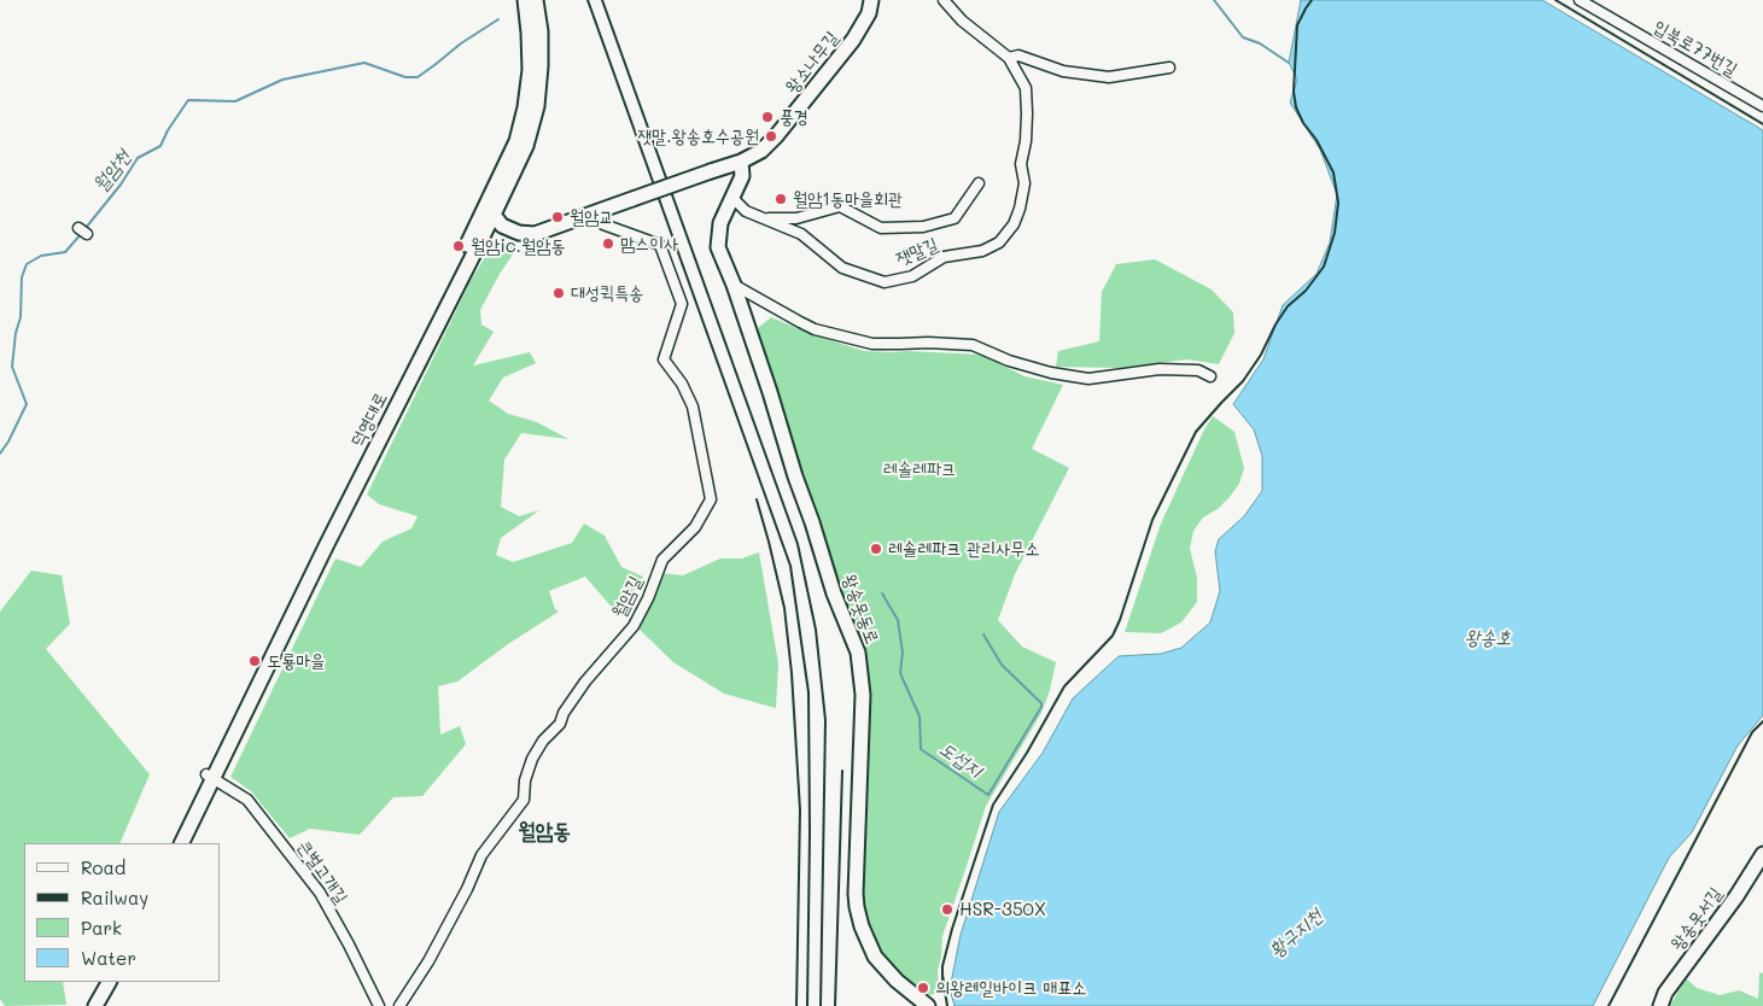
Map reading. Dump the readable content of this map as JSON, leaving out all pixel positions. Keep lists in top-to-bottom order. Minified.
{"streets":{"street":["입북로77번길","왕소나무길","잿말길","덕영대로","월암길","왕송못동로","큰벌고개길","왕송못서길"]},"crossings":[["왕소나무길","왕송못동로"],["잿말길","왕송못동로"],["덕영대로","큰벌고개길"]],"districts":["월암동"],"water":["월암천","왕송호","도섭지","황구지천"],"parks":["레솔레파크"],"places":["풍경","잿말.왕송호수공원","월암1동마을회관","월암교","맘스이사","월암ic.월암동","대성퀵특송","레솔레파크 관리사무소","도룡마을","HSR-350X","의왕레일바이크 매표소"],"legend":["Road","Railway","Park","Water"]}
